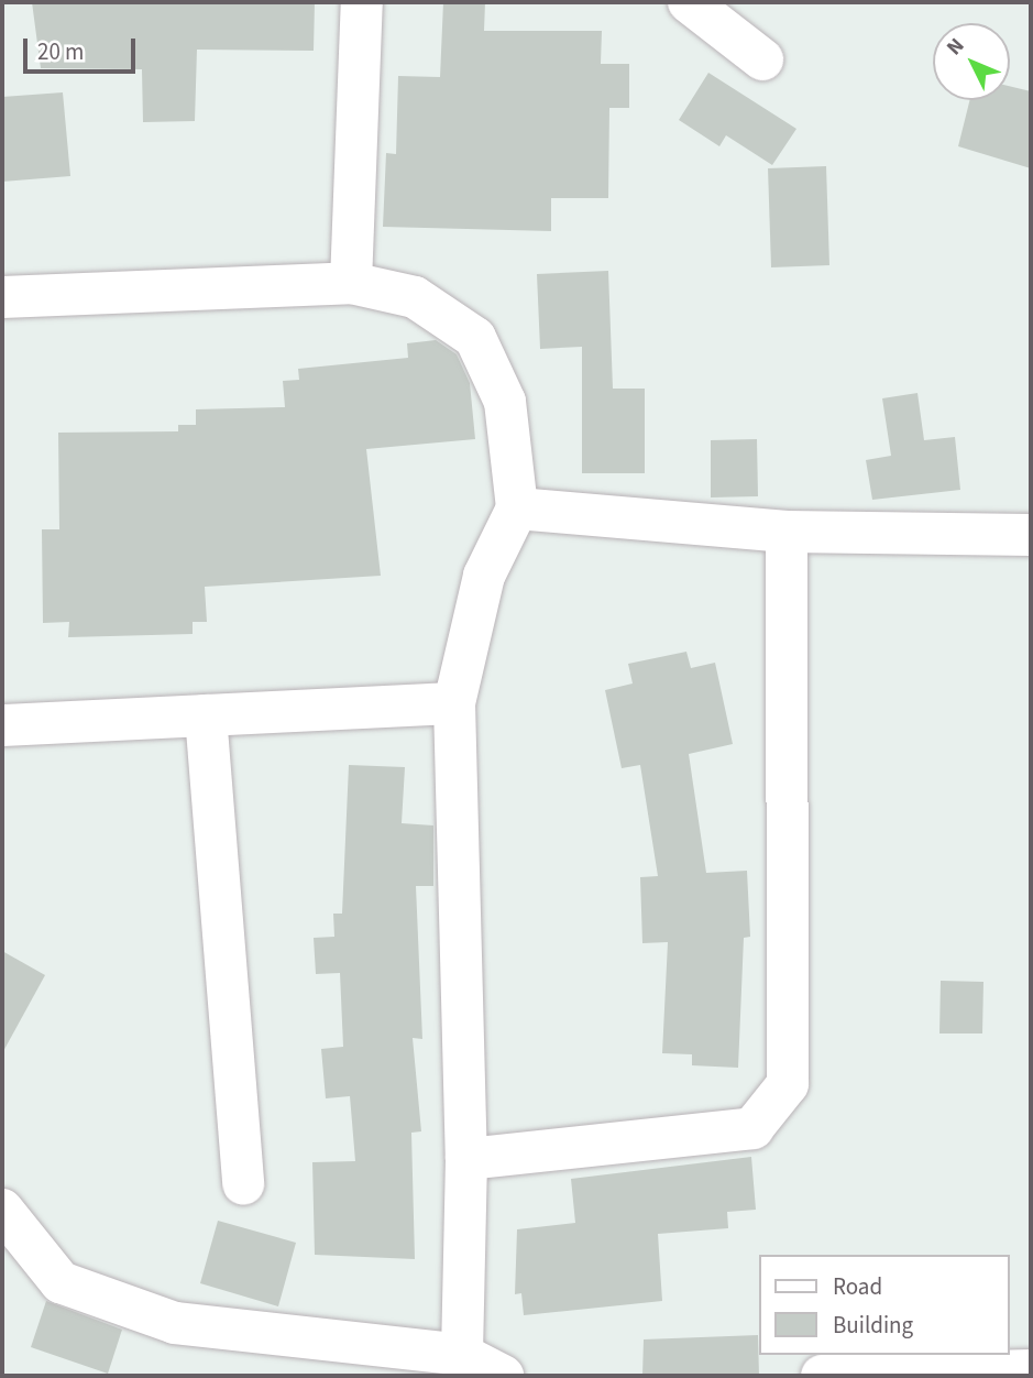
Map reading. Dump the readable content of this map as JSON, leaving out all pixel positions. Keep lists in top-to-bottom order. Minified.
{"legend":["Road","Building"],"scale_bar":"20 m","north":"top left"}
